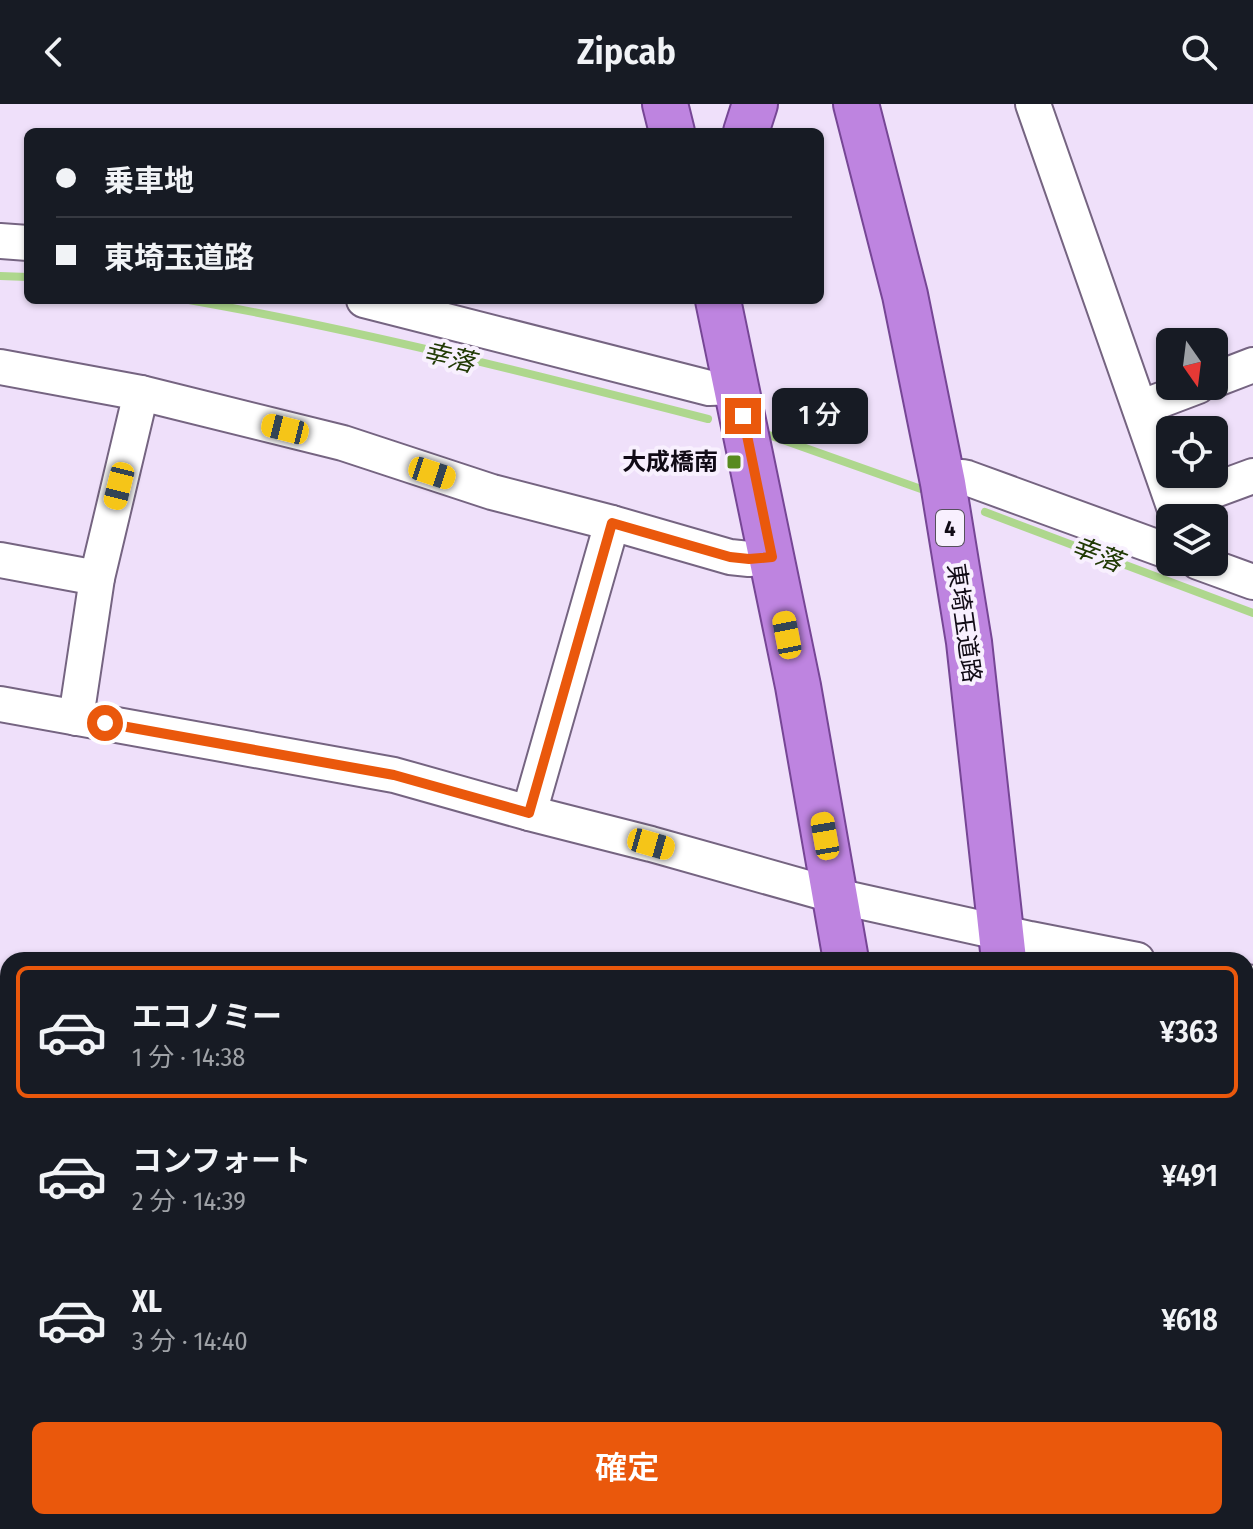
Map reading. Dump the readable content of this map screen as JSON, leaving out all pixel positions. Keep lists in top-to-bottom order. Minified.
{"streets":{"highway":["4","東埼玉道路"]},"water":["幸落"],"places":{"transit":["大成橋南"]},"north":"bottom","page":{"header":"Zipcab","banner":["乗車地","東埼玉道路"],"bubble":"1 分","list":[{"name":"エコノミー","note":"1 分 · 14:38","value":"¥363"},{"name":"コンフォート","note":"2 分 · 14:39","value":"¥491"},{"name":"XL","note":"3 分 · 14:40","value":"¥618"}],"buttons":"確定"}}
